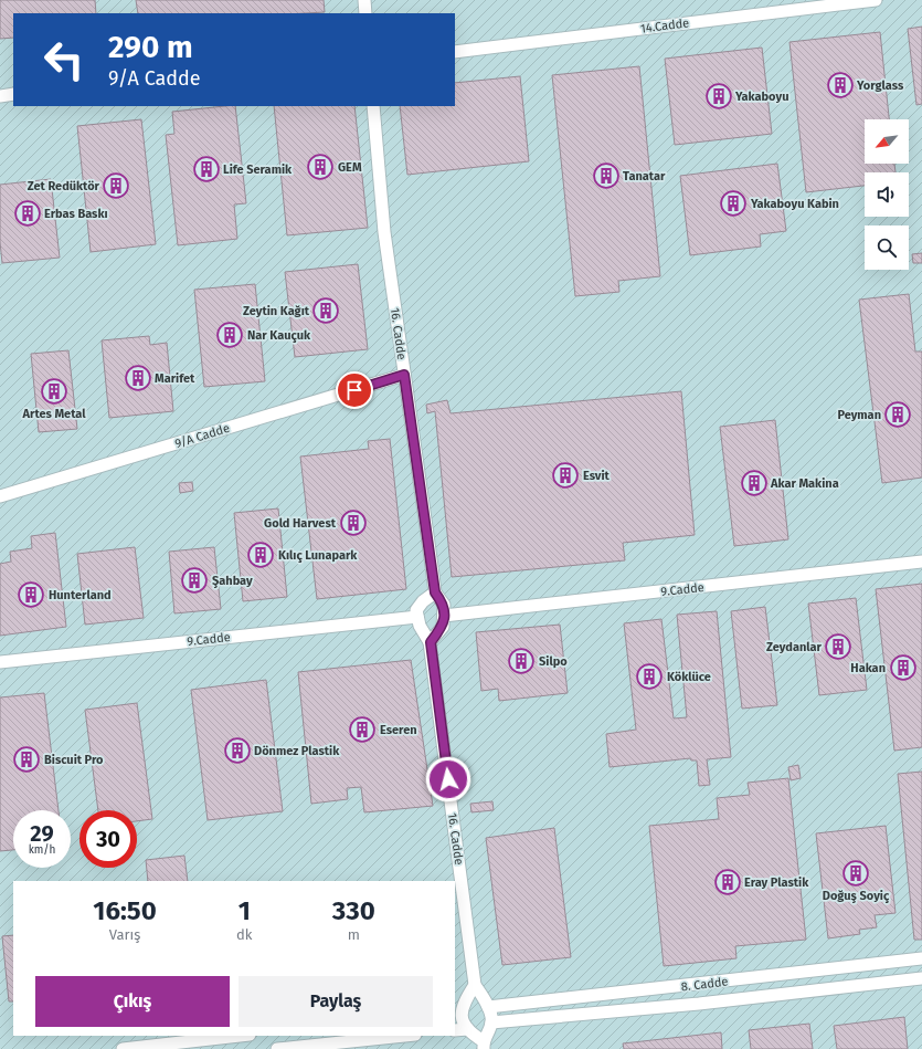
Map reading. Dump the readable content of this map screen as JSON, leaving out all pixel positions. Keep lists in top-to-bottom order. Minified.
{"streets":{"street":["14.Cadde","16. Cadde","9/A Cadde","9.Cadde","8. Cadde"]},"crossings":[["16. Cadde","9/A Cadde"],["16. Cadde","9.Cadde"],["16. Cadde","8. Cadde"]],"places":{"building":["Yorglass","Yakaboyu","GEM","Life Seramik","Tanatar","Zet Redüktör","Yakaboyu Kabin","Erbas Baskı","Zeytin Kağıt","Nar Kauçuk","Marifet","Artes Metal","Peyman","Esvit","Akar Makina","Gold Harvest","Kılıç Lunapark","Şahbay","Hunterland","Zeydanlar","Silpo","Hakan","Köklüce","Eseren","Dönmez Plastik","Biscuit Pro","Doğuş Soyiç","Eray Plastik"]},"north":"bottom left","page":{"turn":["290 m","9/A Cadde"],"speed":"29 km/h","limit":"30","eta":["16:50","Varış","1","dk","330","m"],"buttons":["Çıkış","Paylaş"]}}
